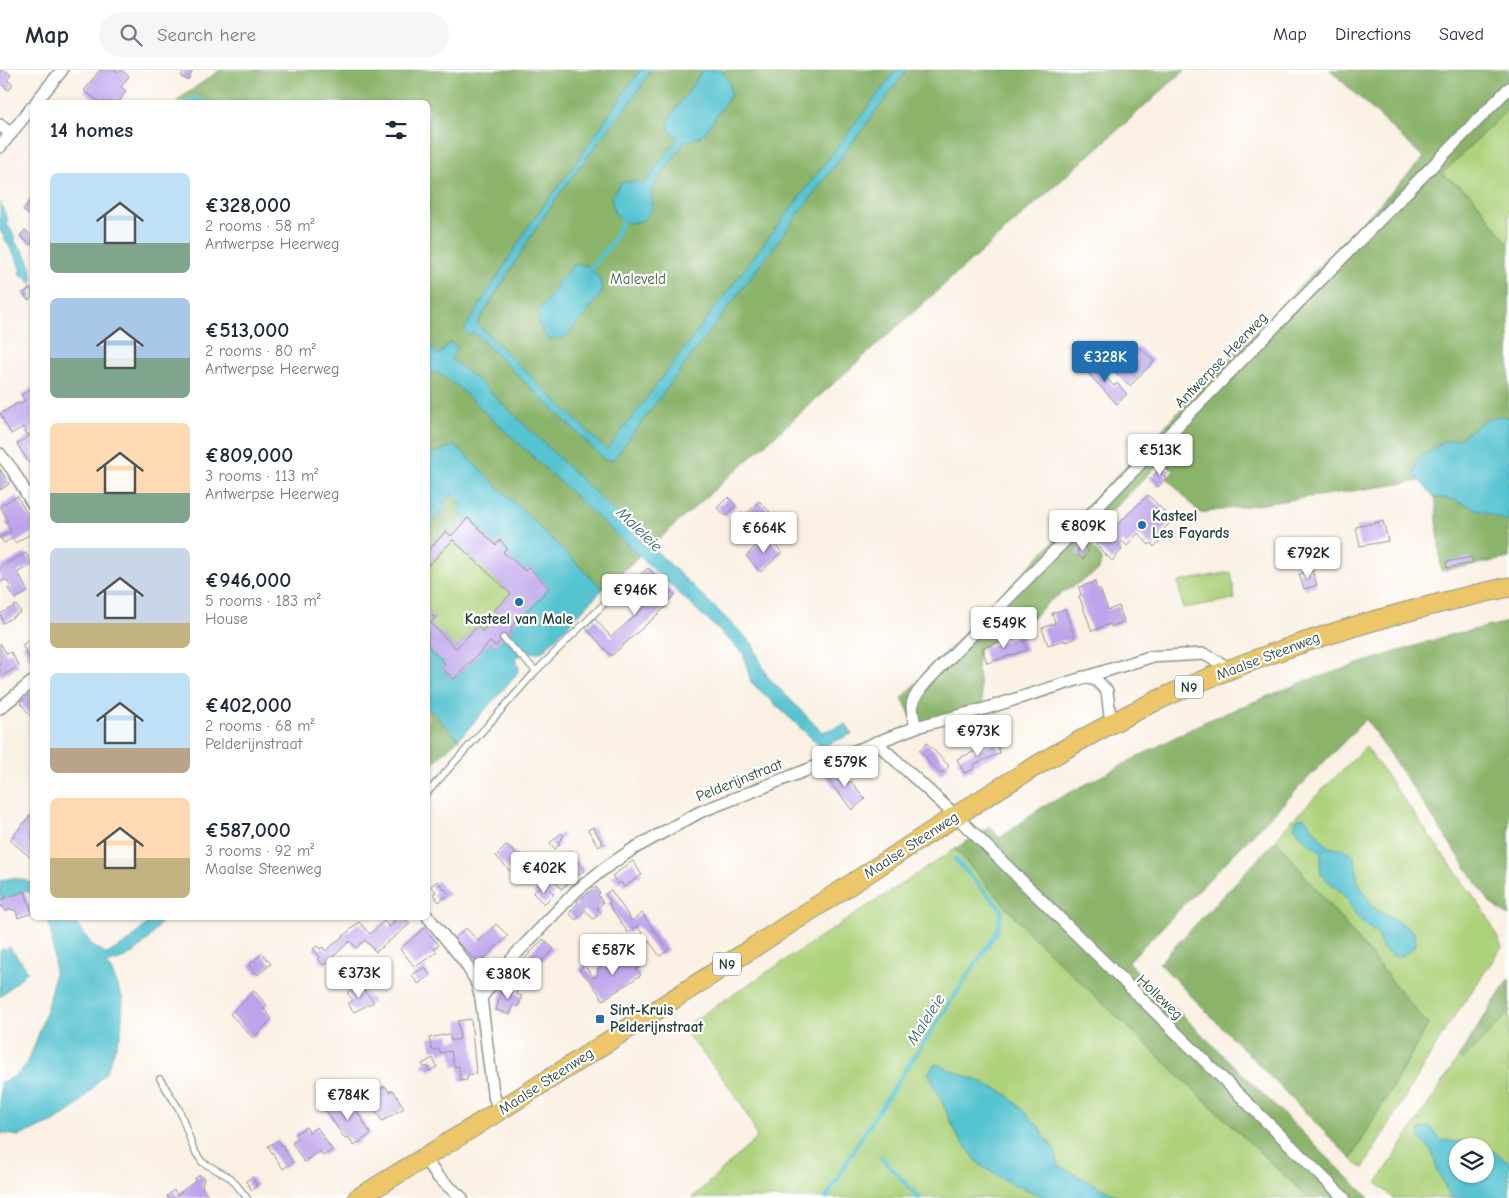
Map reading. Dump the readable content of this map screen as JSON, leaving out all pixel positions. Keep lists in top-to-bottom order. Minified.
{"streets":{"main road":["Maalse Steenweg","N9"],"street":["Antwerpse Heerweg","Pelderijnstraat","Holleweg"]},"crossings":[["Antwerpse Heerweg","Pelderijnstraat"],["Maalse Steenweg","Pelderijnstraat"],["Maalse Steenweg","Holleweg"],["Pelderijnstraat","Holleweg"]],"water":["Maleleie"],"parks":["Maleveld"],"places":{"other":["Kasteel Les Fayards","Kasteel van Male"],"transit":["Sint-Kruis Pelderijnstraat"]},"page":{"header":"Map","search":"Search here","nav":["Map","Directions","Saved"],"heading":"14 homes","list":[{"name":"€328,000","note":"2 rooms · 58 m² · Antwerpse Heerweg"},{"name":"€513,000","note":"2 rooms · 80 m² · Antwerpse Heerweg"},{"name":"€809,000","note":"3 rooms · 113 m² · Antwerpse Heerweg"},{"name":"€946,000","note":"5 rooms · 183 m² · House"},{"name":"€402,000","note":"2 rooms · 68 m² · Pelderijnstraat"},{"name":"€587,000","note":"3 rooms · 92 m² · Maalse Steenweg"}],"price":["€328K","€513K","€809K","€664K","€792K","€946K","€549K","€973K","€579K","€402K","€587K","€373K","€380K","€784K"]}}
